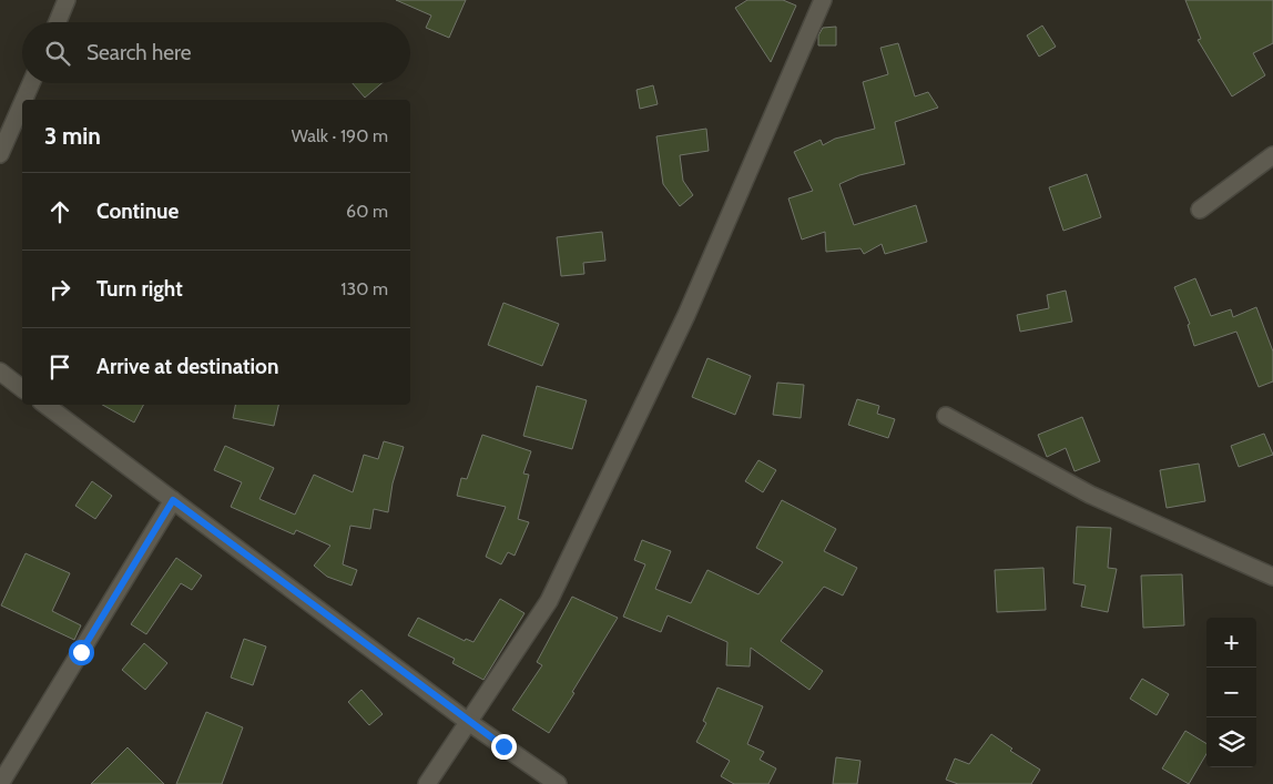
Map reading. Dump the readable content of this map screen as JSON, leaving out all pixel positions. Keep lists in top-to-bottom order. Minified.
{"page":{"search":"Search here","heading":["3 min","Walk · 190 m"],"list":[["Continue","60 m"],["Turn right","130 m"],"Arrive at destination"],"map_buttons":["+","−"]}}
